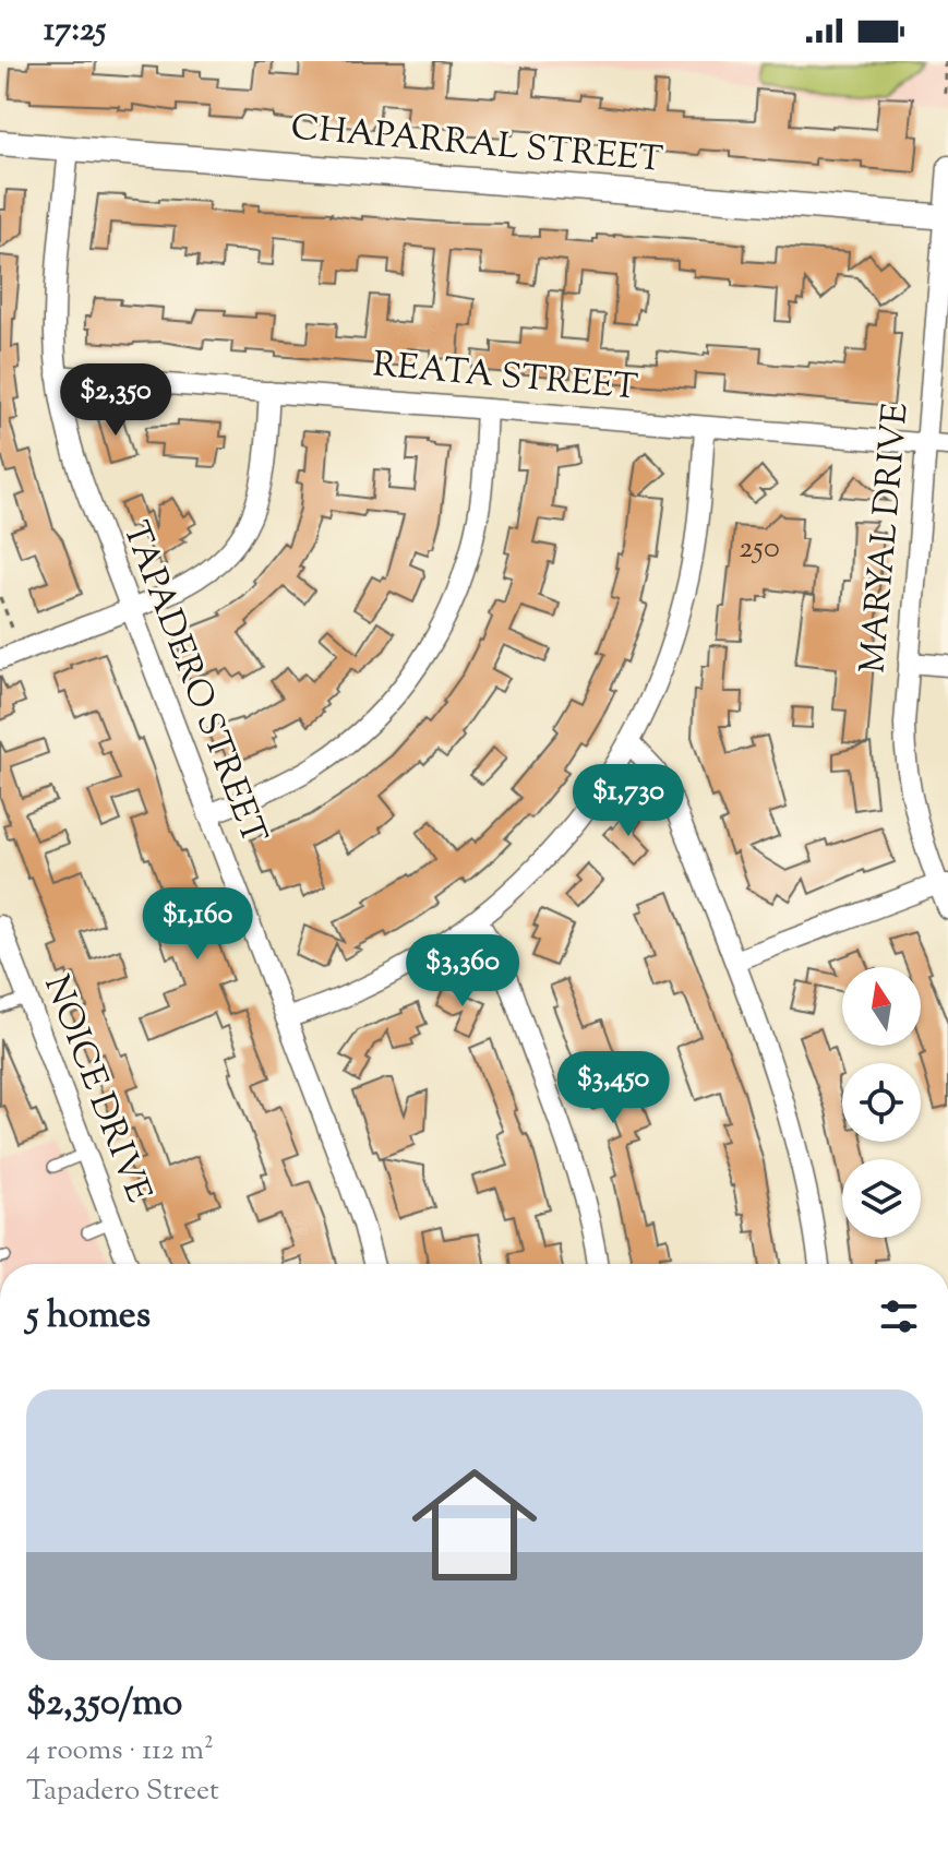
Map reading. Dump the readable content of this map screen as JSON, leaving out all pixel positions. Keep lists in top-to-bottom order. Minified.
{"streets":{"street":["CHAPARRAL STREET","REATA STREET","MARYAL DRIVE","TAPADERO STREET","NOICE DRIVE"]},"crossings":[["CHAPARRAL STREET","MARYAL DRIVE"],["CHAPARRAL STREET","TAPADERO STREET"],["REATA STREET","MARYAL DRIVE"],["REATA STREET","TAPADERO STREET"]],"house_numbers":["250"],"north":"top","page":{"status":"17:25","price":["$2,350","$1,730","$1,160","$3,360","$3,450"],"heading":"5 homes","list":[{"name":"$2,350/mo","note":"4 rooms · 112 m² · Tapadero Street"}]}}
